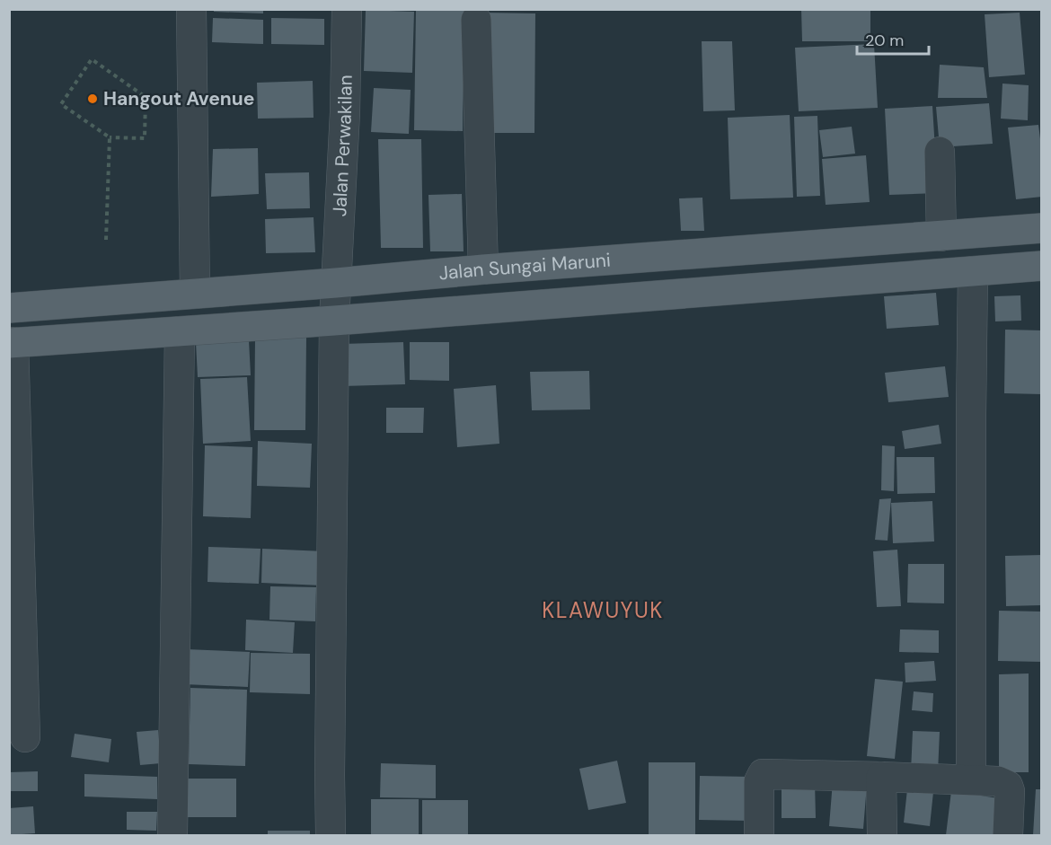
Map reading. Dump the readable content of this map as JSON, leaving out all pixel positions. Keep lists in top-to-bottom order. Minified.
{"streets":{"main road":["Jalan Sungai Maruni"],"street":["Jalan Perwakilan"]},"crossings":[["Jalan Perwakilan","Jalan Sungai Maruni"]],"districts":["KLAWUYUK"],"places":["Hangout Avenue"],"scale_bar":"20 m"}
